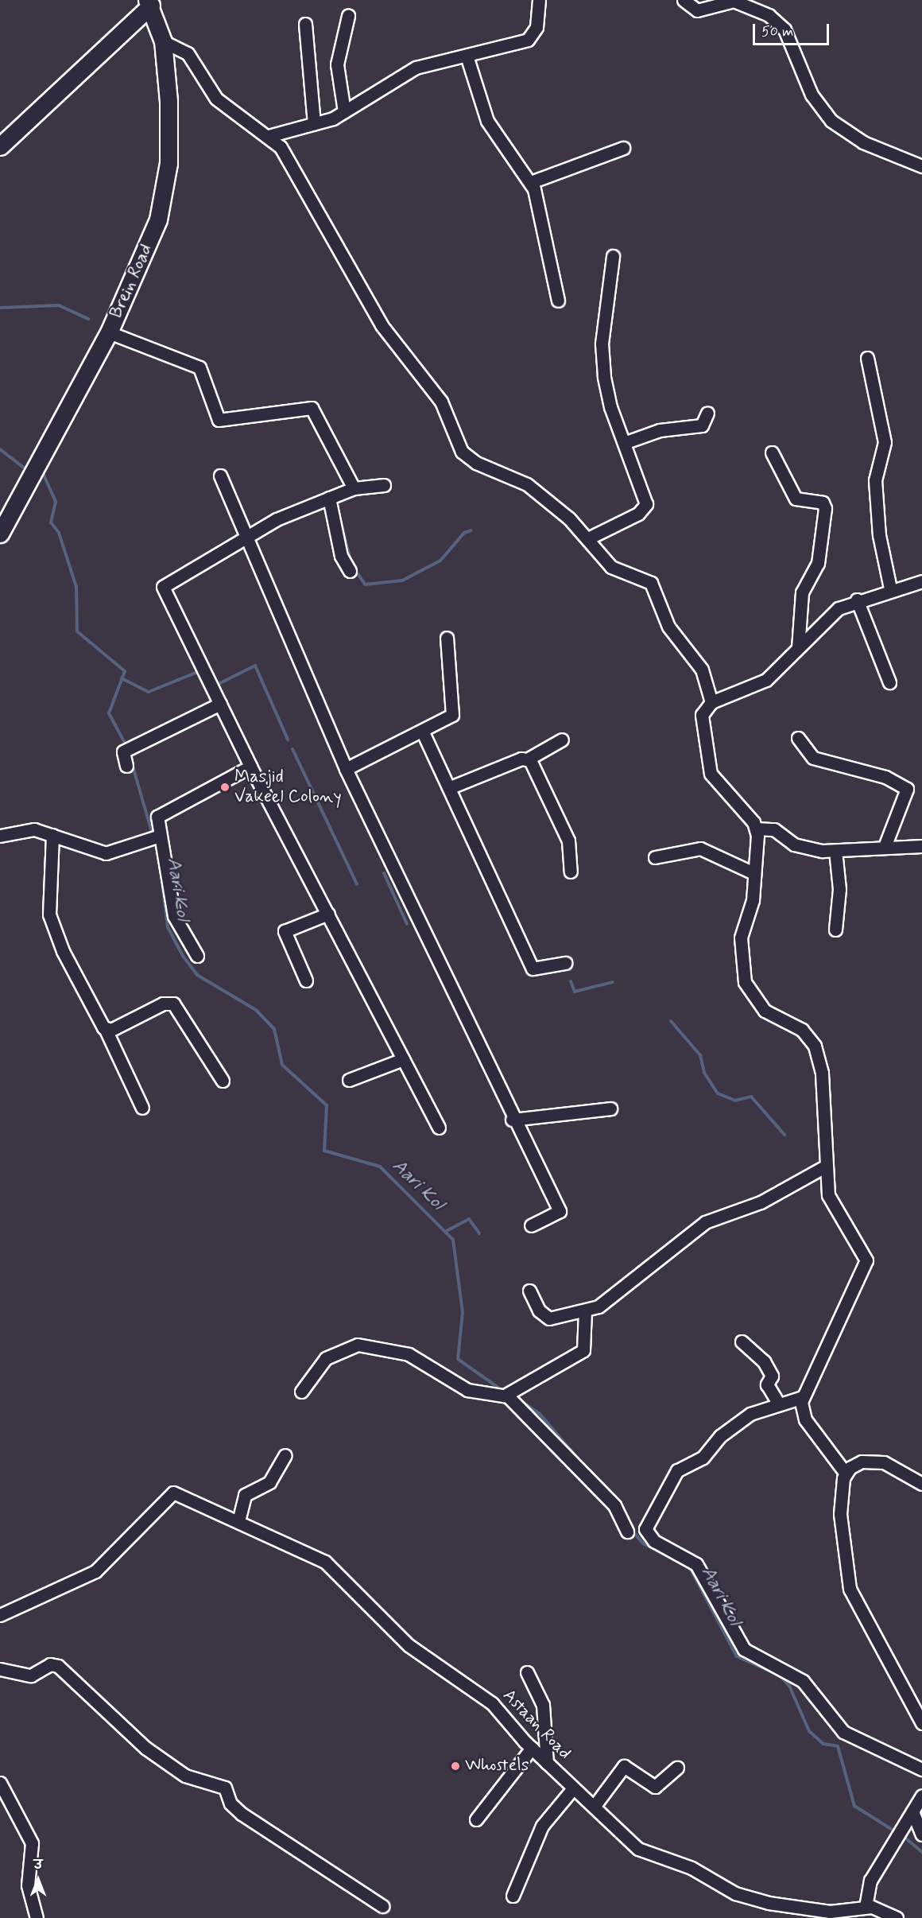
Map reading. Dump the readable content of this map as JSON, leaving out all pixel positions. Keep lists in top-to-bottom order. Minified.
{"streets":{"street":["Brein Road","Astaan Road"]},"water":["Aari Kol"],"places":["Masjid Vakeel Colony","Whostels"],"scale_bar":"50 m","north":"top"}
